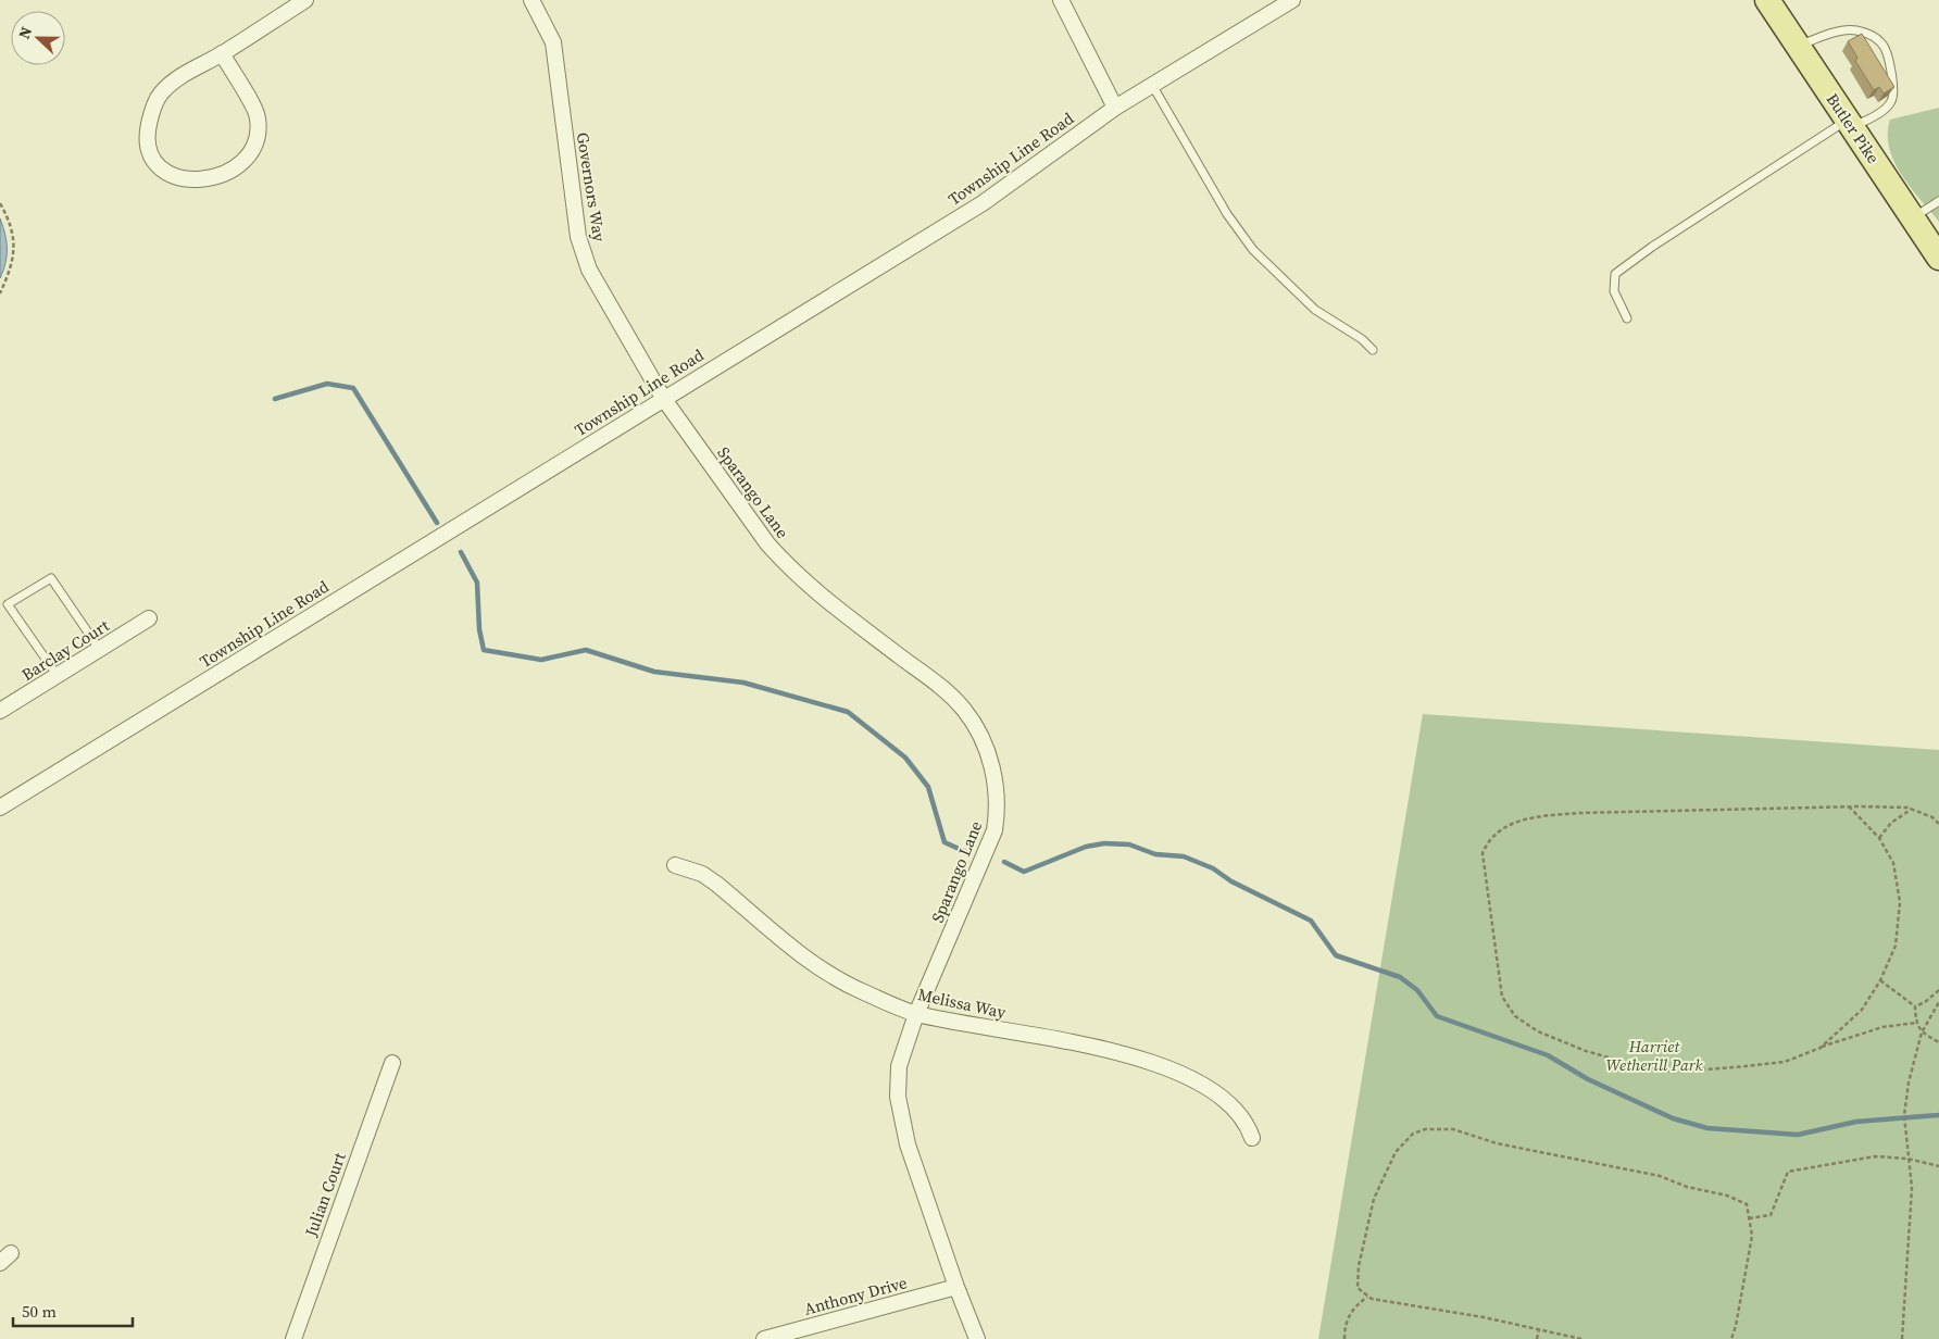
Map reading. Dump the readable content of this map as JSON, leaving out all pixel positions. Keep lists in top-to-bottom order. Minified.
{"streets":{"main road":["Butler Pike"],"street":["Township Line Road","Governors Way","Sparango Lane","Barclay Court","Melissa Way","Julian Court","Anthony Drive"]},"crossings":[["Township Line Road","Governors Way"],["Township Line Road","Sparango Lane"],["Governors Way","Sparango Lane"],["Sparango Lane","Melissa Way"],["Sparango Lane","Anthony Drive"]],"parks":["Harriet Wetherill Park"],"scale_bar":"50 m","north":"left"}
